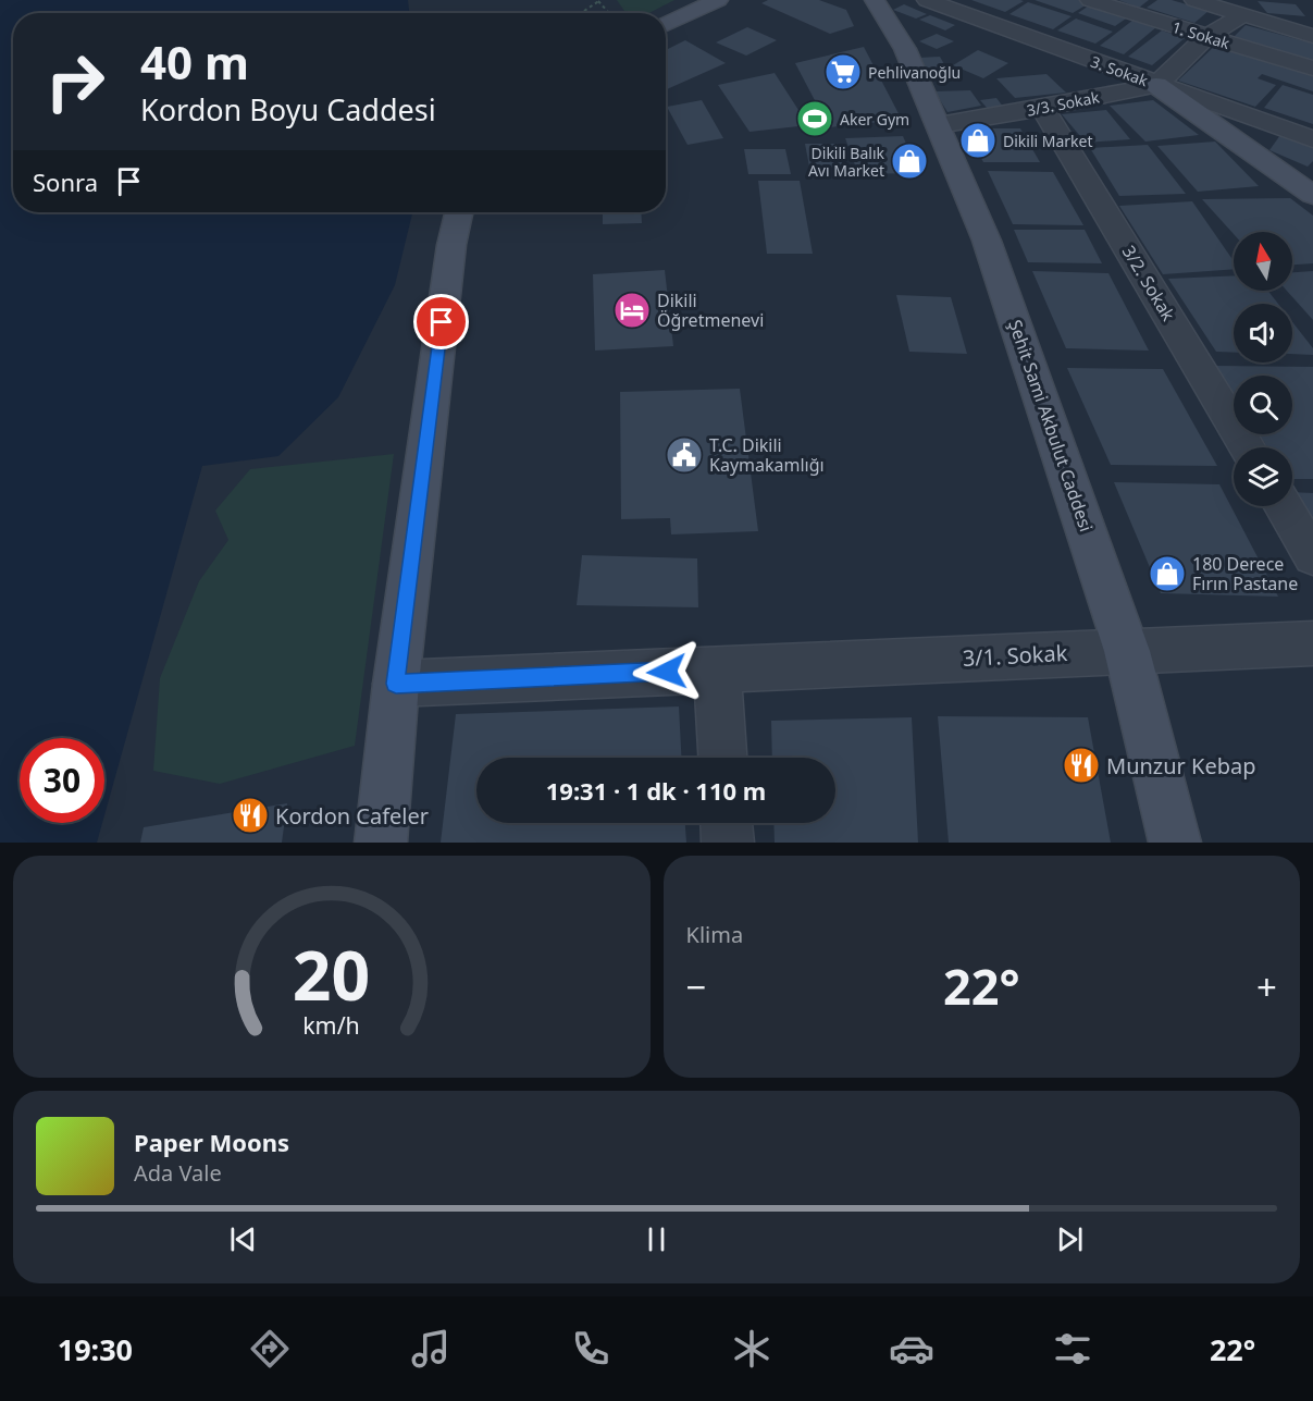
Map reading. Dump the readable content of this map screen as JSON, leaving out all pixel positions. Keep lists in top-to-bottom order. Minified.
{"streets":{"main road":["Şehit Sami Akbulut Caddesi"],"street":["1. Sokak","3. Sokak","3/3. Sokak","3/2. Sokak","3/1. Sokak"]},"crossings":[["3. Sokak","3/3. Sokak"],["3/3. Sokak","3/2. Sokak"],["3/3. Sokak","Şehit Sami Akbulut Caddesi"],["Şehit Sami Akbulut Caddesi","3/1. Sokak"]],"places":{"supermarket":["Pehlivanoğlu"],"sports":["Aker Gym"],"shop":["Dikili Market","Dikili Balık Avı Market","180 Derece Fırın Pastane"],"hotel":["Dikili Öğretmenevi"],"public building":["T.C. Dikili Kaymakamlığı"],"restaurant":["Munzur Kebap","Kordon Cafeler"]},"north":"top","page":{"turn":["40 m","Kordon Boyu Caddesi"],"then":"Sonra","limit":"30","trip":"19:31 · 1 dk · 110 m","tile":"Klima","heat":["−","22°","+"],"song":["Paper Moons","Ada Vale"],"tabs":["19:30","22°"],"gauge":["20","km/h"]}}
